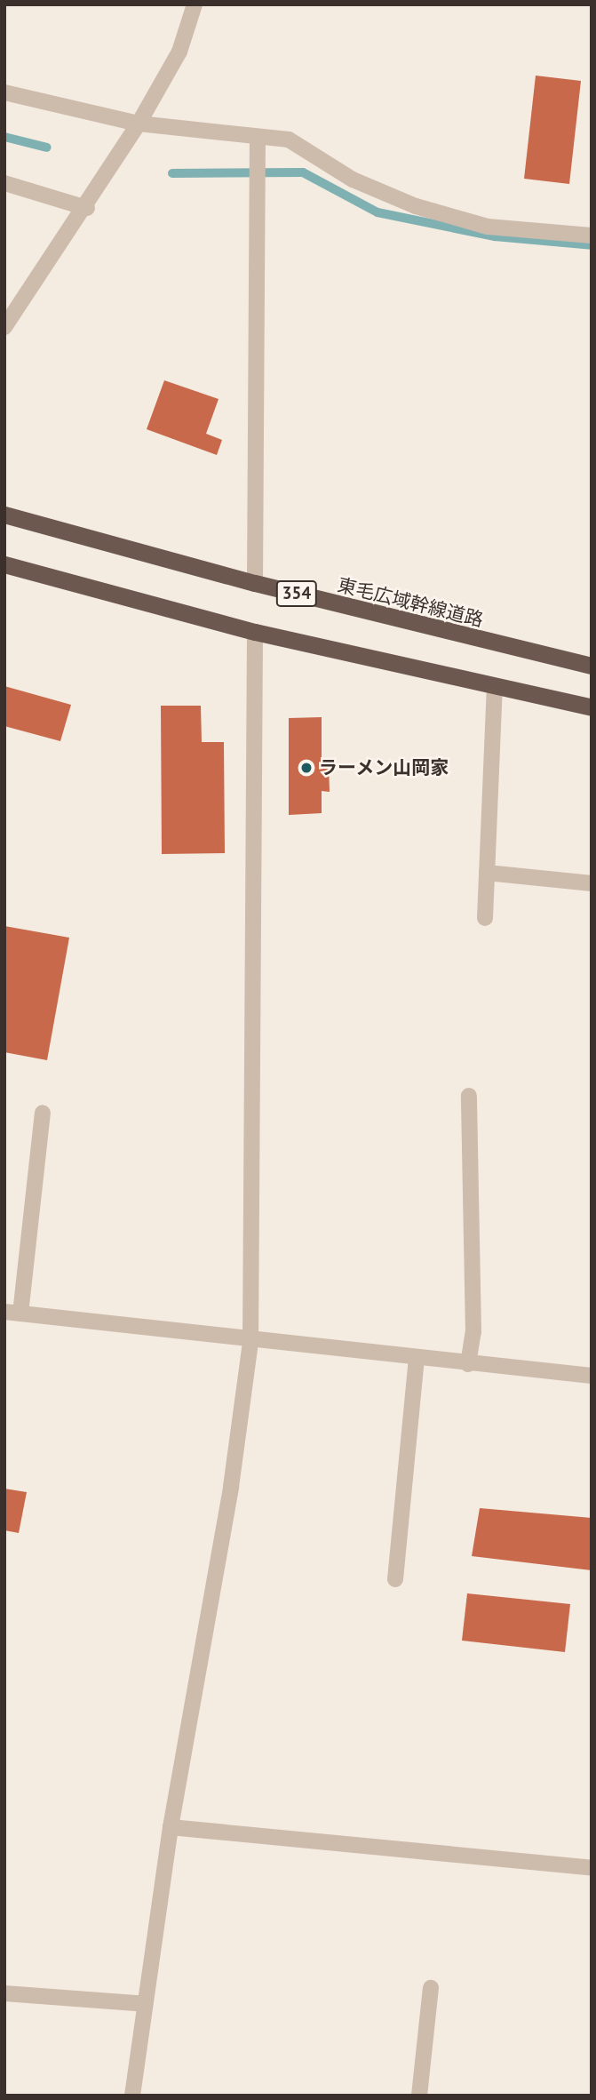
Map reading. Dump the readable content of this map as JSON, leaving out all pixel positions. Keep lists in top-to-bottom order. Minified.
{"streets":{"highway":["354","東毛広域幹線道路"]},"places":["ラーメン山岡家"]}
